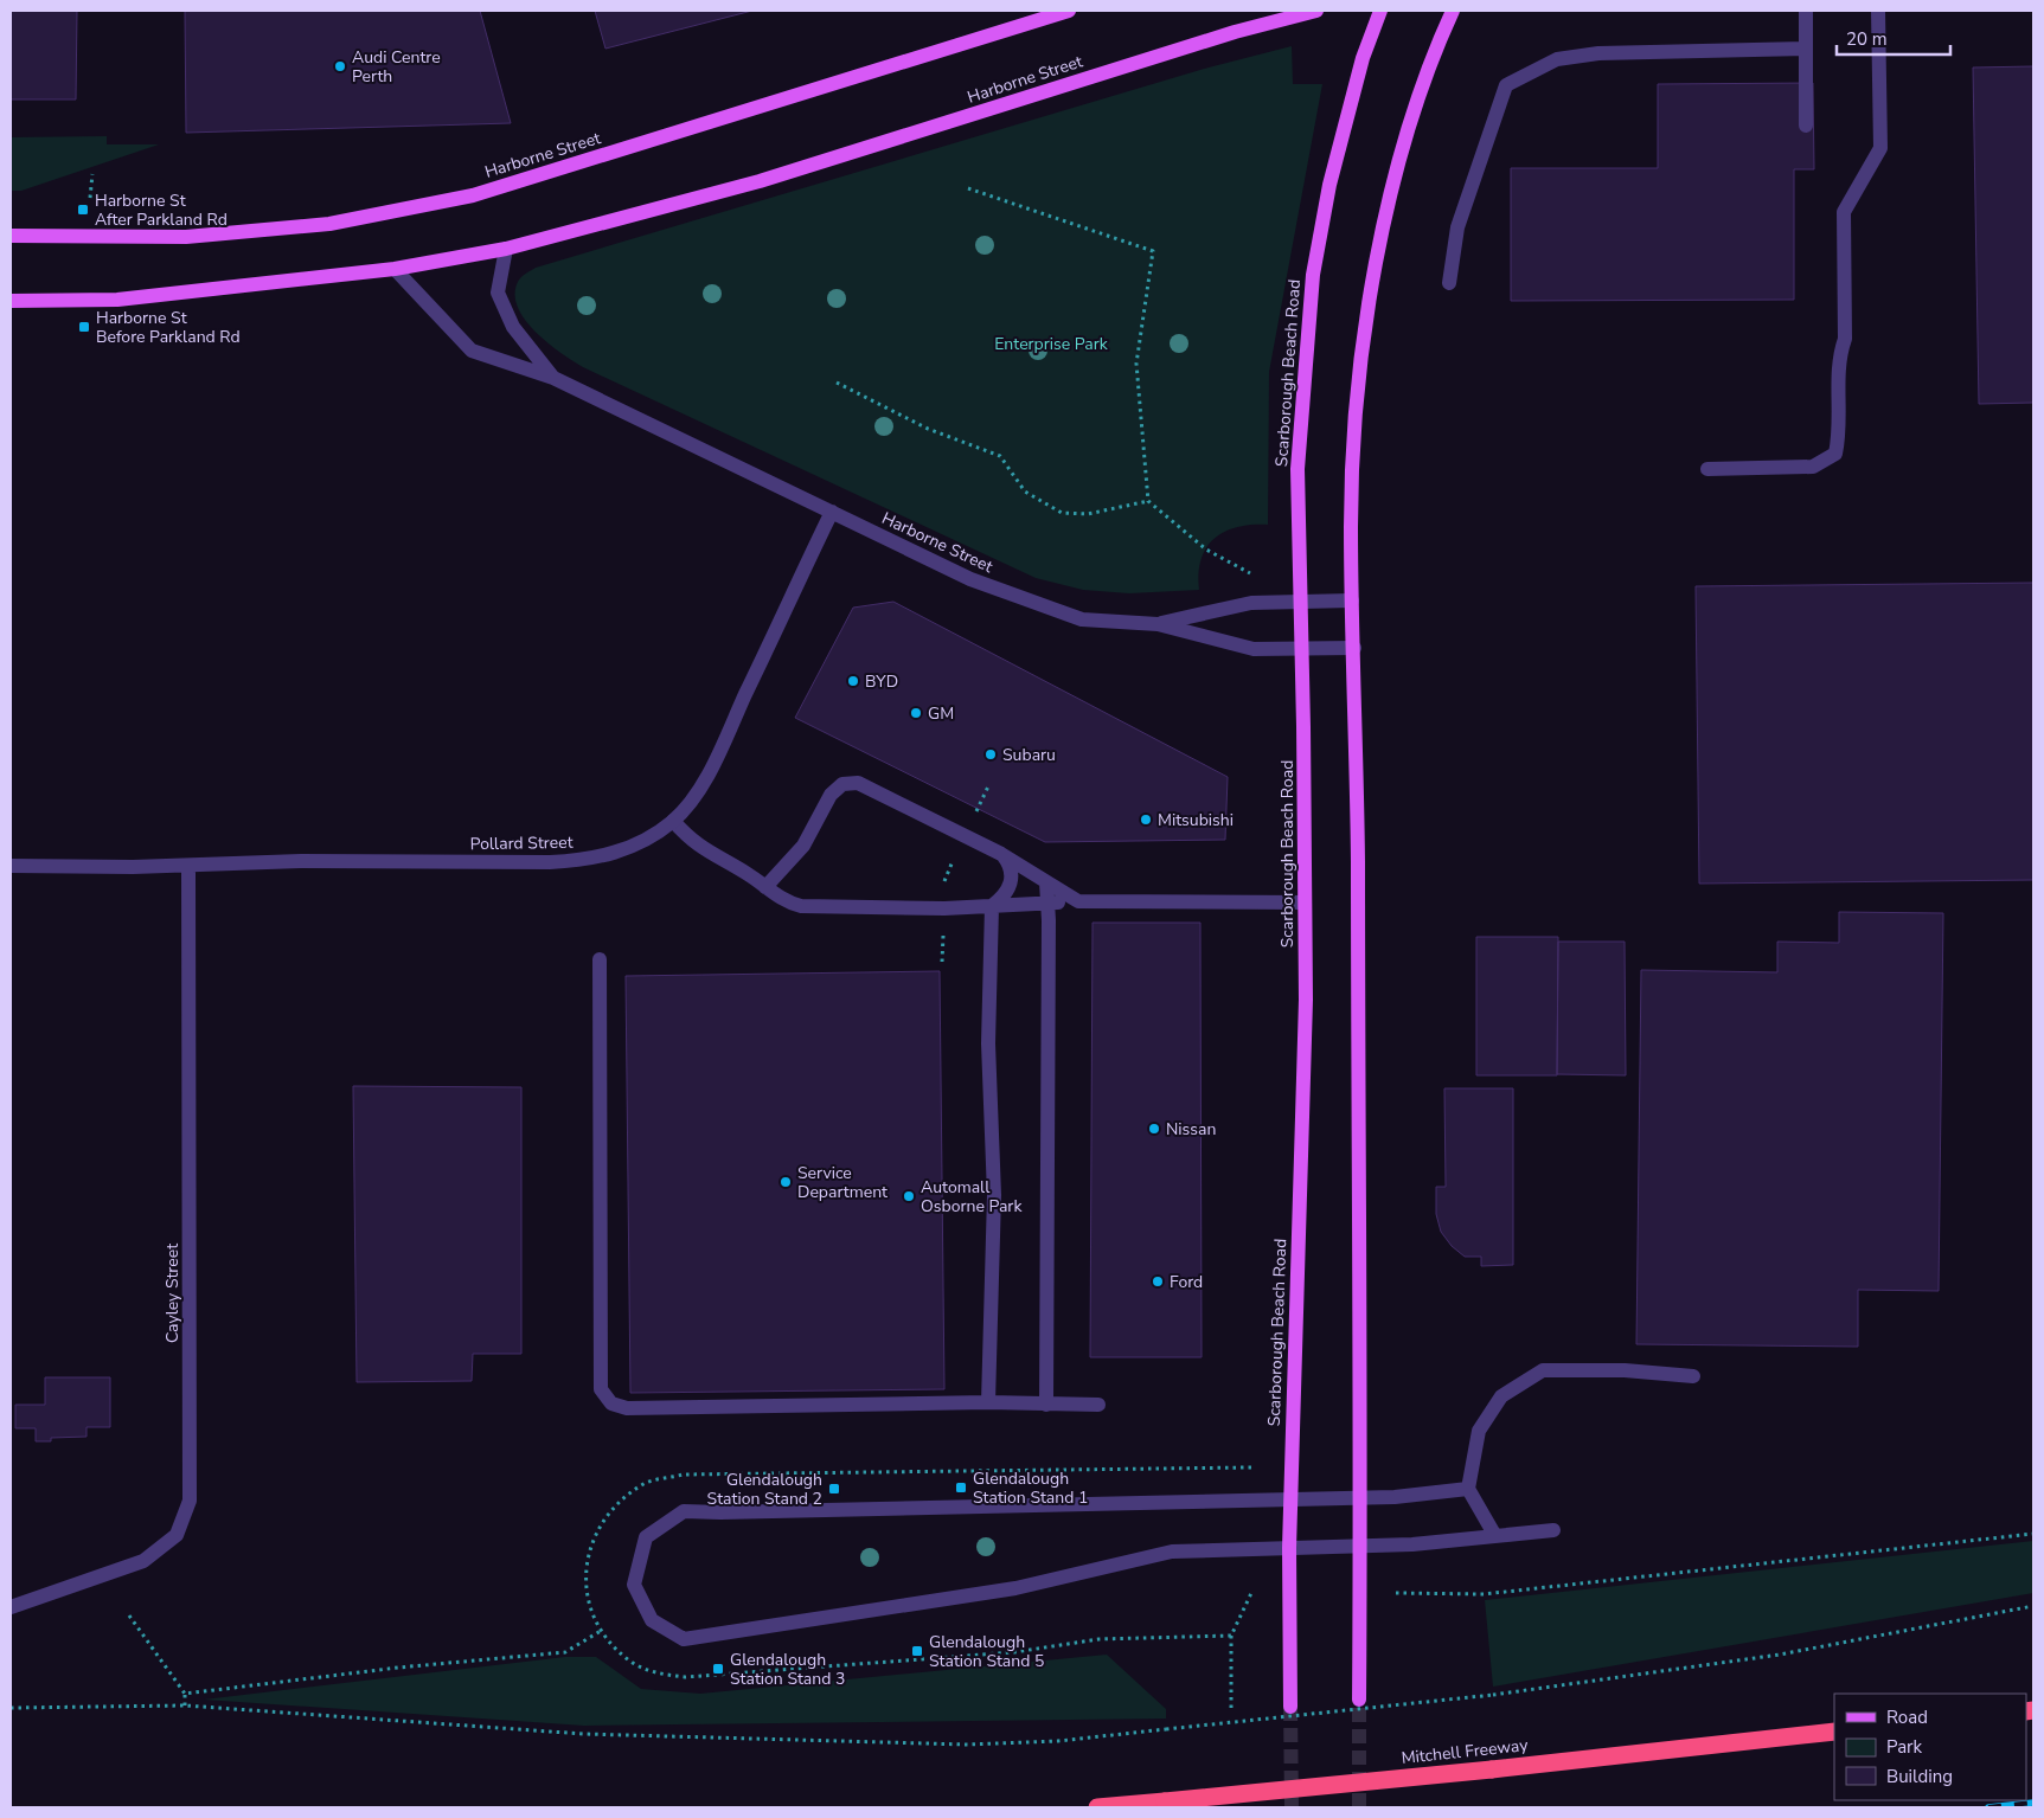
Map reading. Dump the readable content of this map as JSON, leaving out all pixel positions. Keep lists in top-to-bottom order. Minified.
{"streets":{"highway":["Mitchell Freeway"],"main road":["Harborne Street","Scarborough Beach Road"],"street":["Pollard Street","Cayley Street"]},"crossings":[["Harborne Street","Scarborough Beach Road"],["Harborne Street","Pollard Street"],["Pollard Street","Cayley Street"]],"parks":["Enterprise Park"],"places":{"other":["Audi Centre Perth","BYD","GM","Subaru","Mitsubishi","Nissan","Service Department","Automall Osborne Park","Ford"],"transit":["Harborne St After Parkland Rd","Harborne St Before Parkland Rd","Glendalough Station Stand 1","Glendalough Station Stand 2","Glendalough Station Stand 5","Glendalough Station Stand 3"]},"legend":["Road","Park","Building"],"scale_bar":"20 m"}
